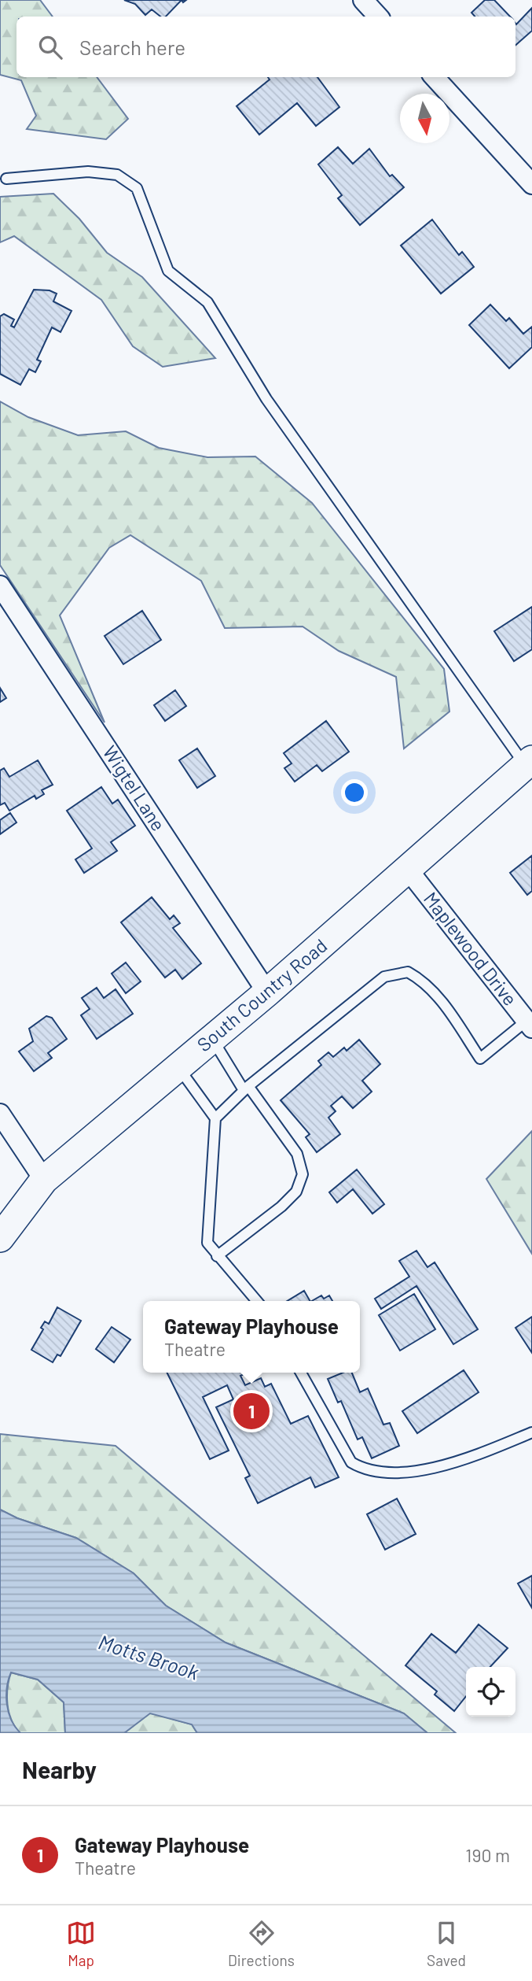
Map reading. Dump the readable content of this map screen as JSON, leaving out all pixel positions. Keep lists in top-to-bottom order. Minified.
{"streets":{"main road":["South Country Road"],"street":["Wigtel Lane","Maplewood Drive"]},"crossings":[["Wigtel Lane","South Country Road"],["Maplewood Drive","South Country Road"]],"water":["Motts Brook"],"north":"bottom","page":{"search":"Search here","popup":["Gateway Playhouse","Theatre"],"pins":"1","heading":"Nearby","list":[{"mark":"1","name":"Gateway Playhouse","note":"Theatre","value":"190 m"}],"nav":["Map","Directions","Saved"]}}
